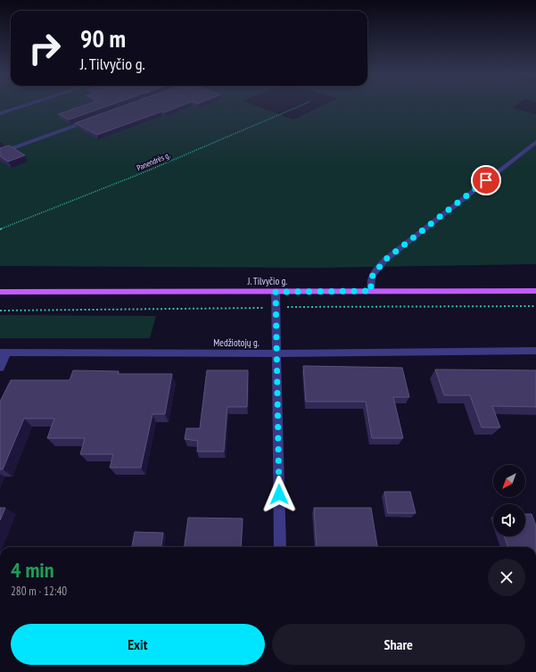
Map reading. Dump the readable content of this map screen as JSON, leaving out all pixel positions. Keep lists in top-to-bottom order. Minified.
{"streets":{"main road":["J. Tilvyčio g."],"street":["Medžiotojų g."],"path":["Panendrės g."]},"north":"bottom left","page":{"turn":["90 m","J. Tilvyčio g."],"heading":["4 min","280 m · 12:40"],"buttons":["Exit","Share"]}}
